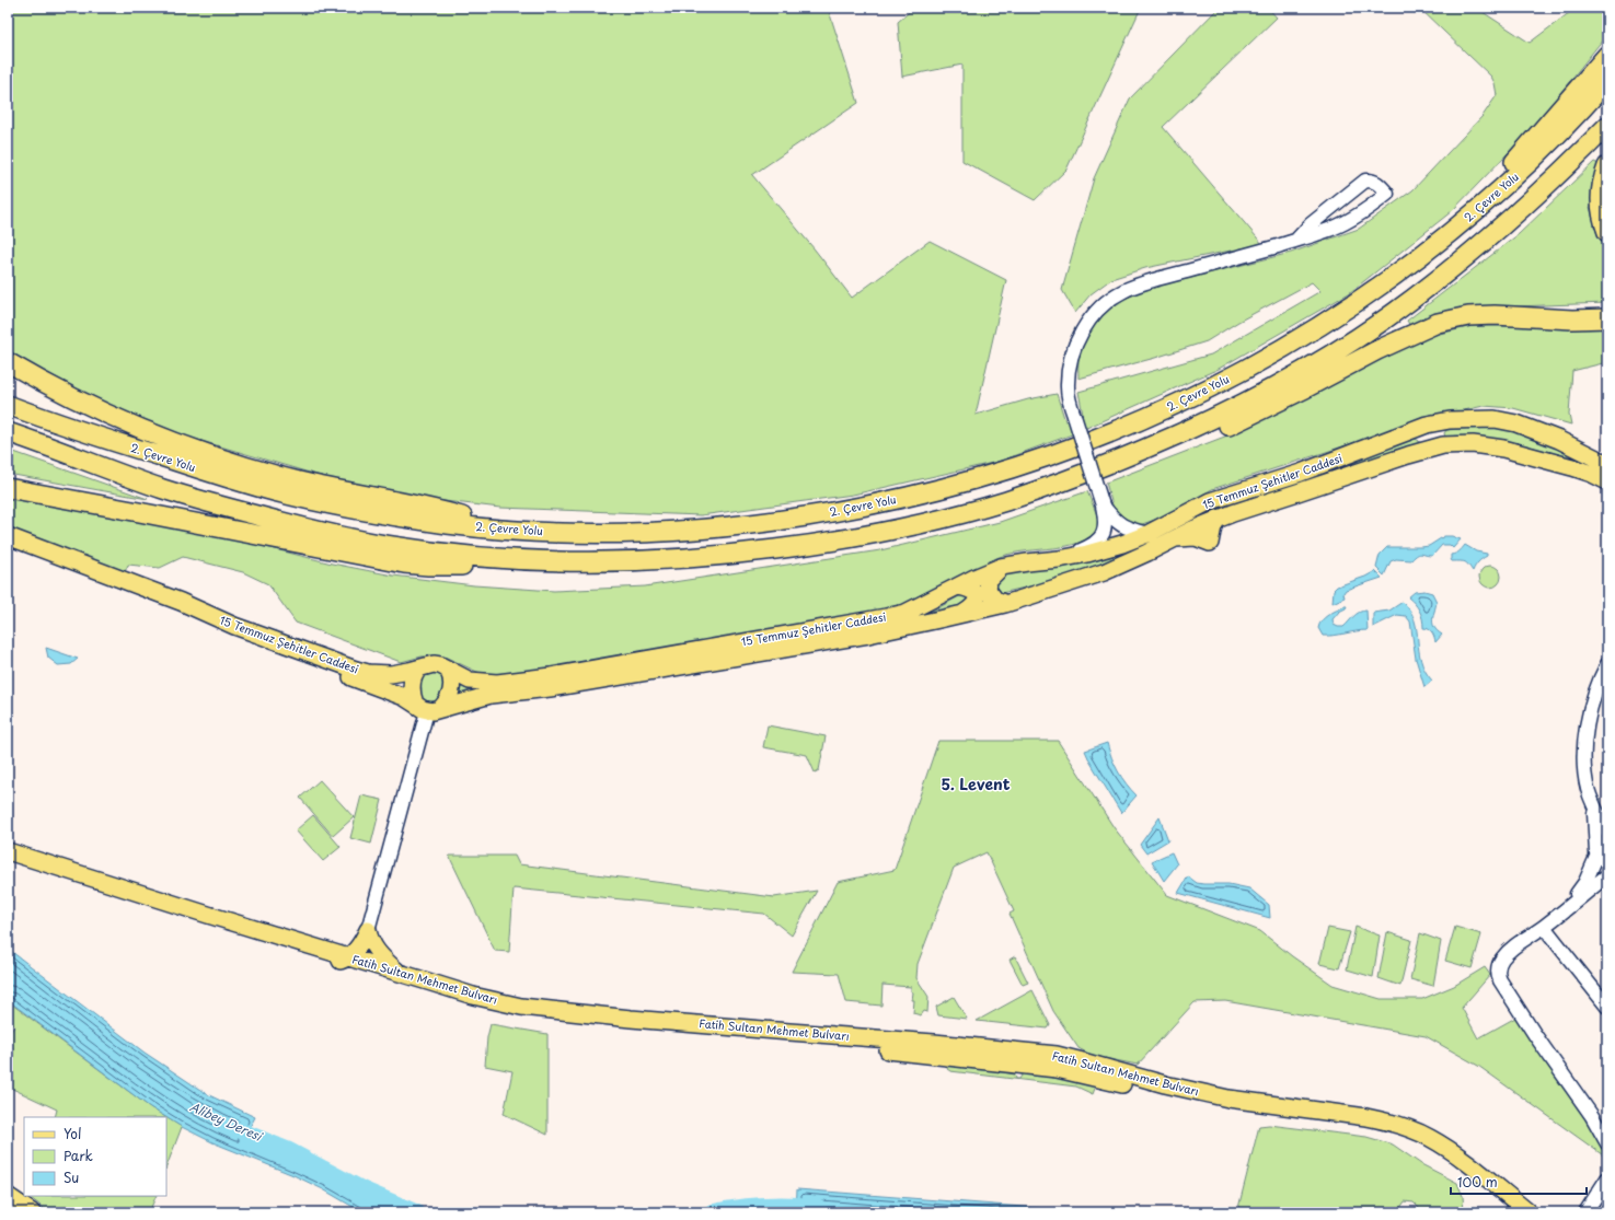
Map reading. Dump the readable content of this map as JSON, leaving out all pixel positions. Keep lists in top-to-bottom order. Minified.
{"streets":{"highway":["2. Çevre Yolu"],"main road":["15 Temmuz Şehitler Caddesi","Fatih Sultan Mehmet Bulvarı"]},"districts":["5. Levent"],"water":["Alibey Deresi"],"legend":["Yol","Park","Su"],"scale_bar":"100 m"}
